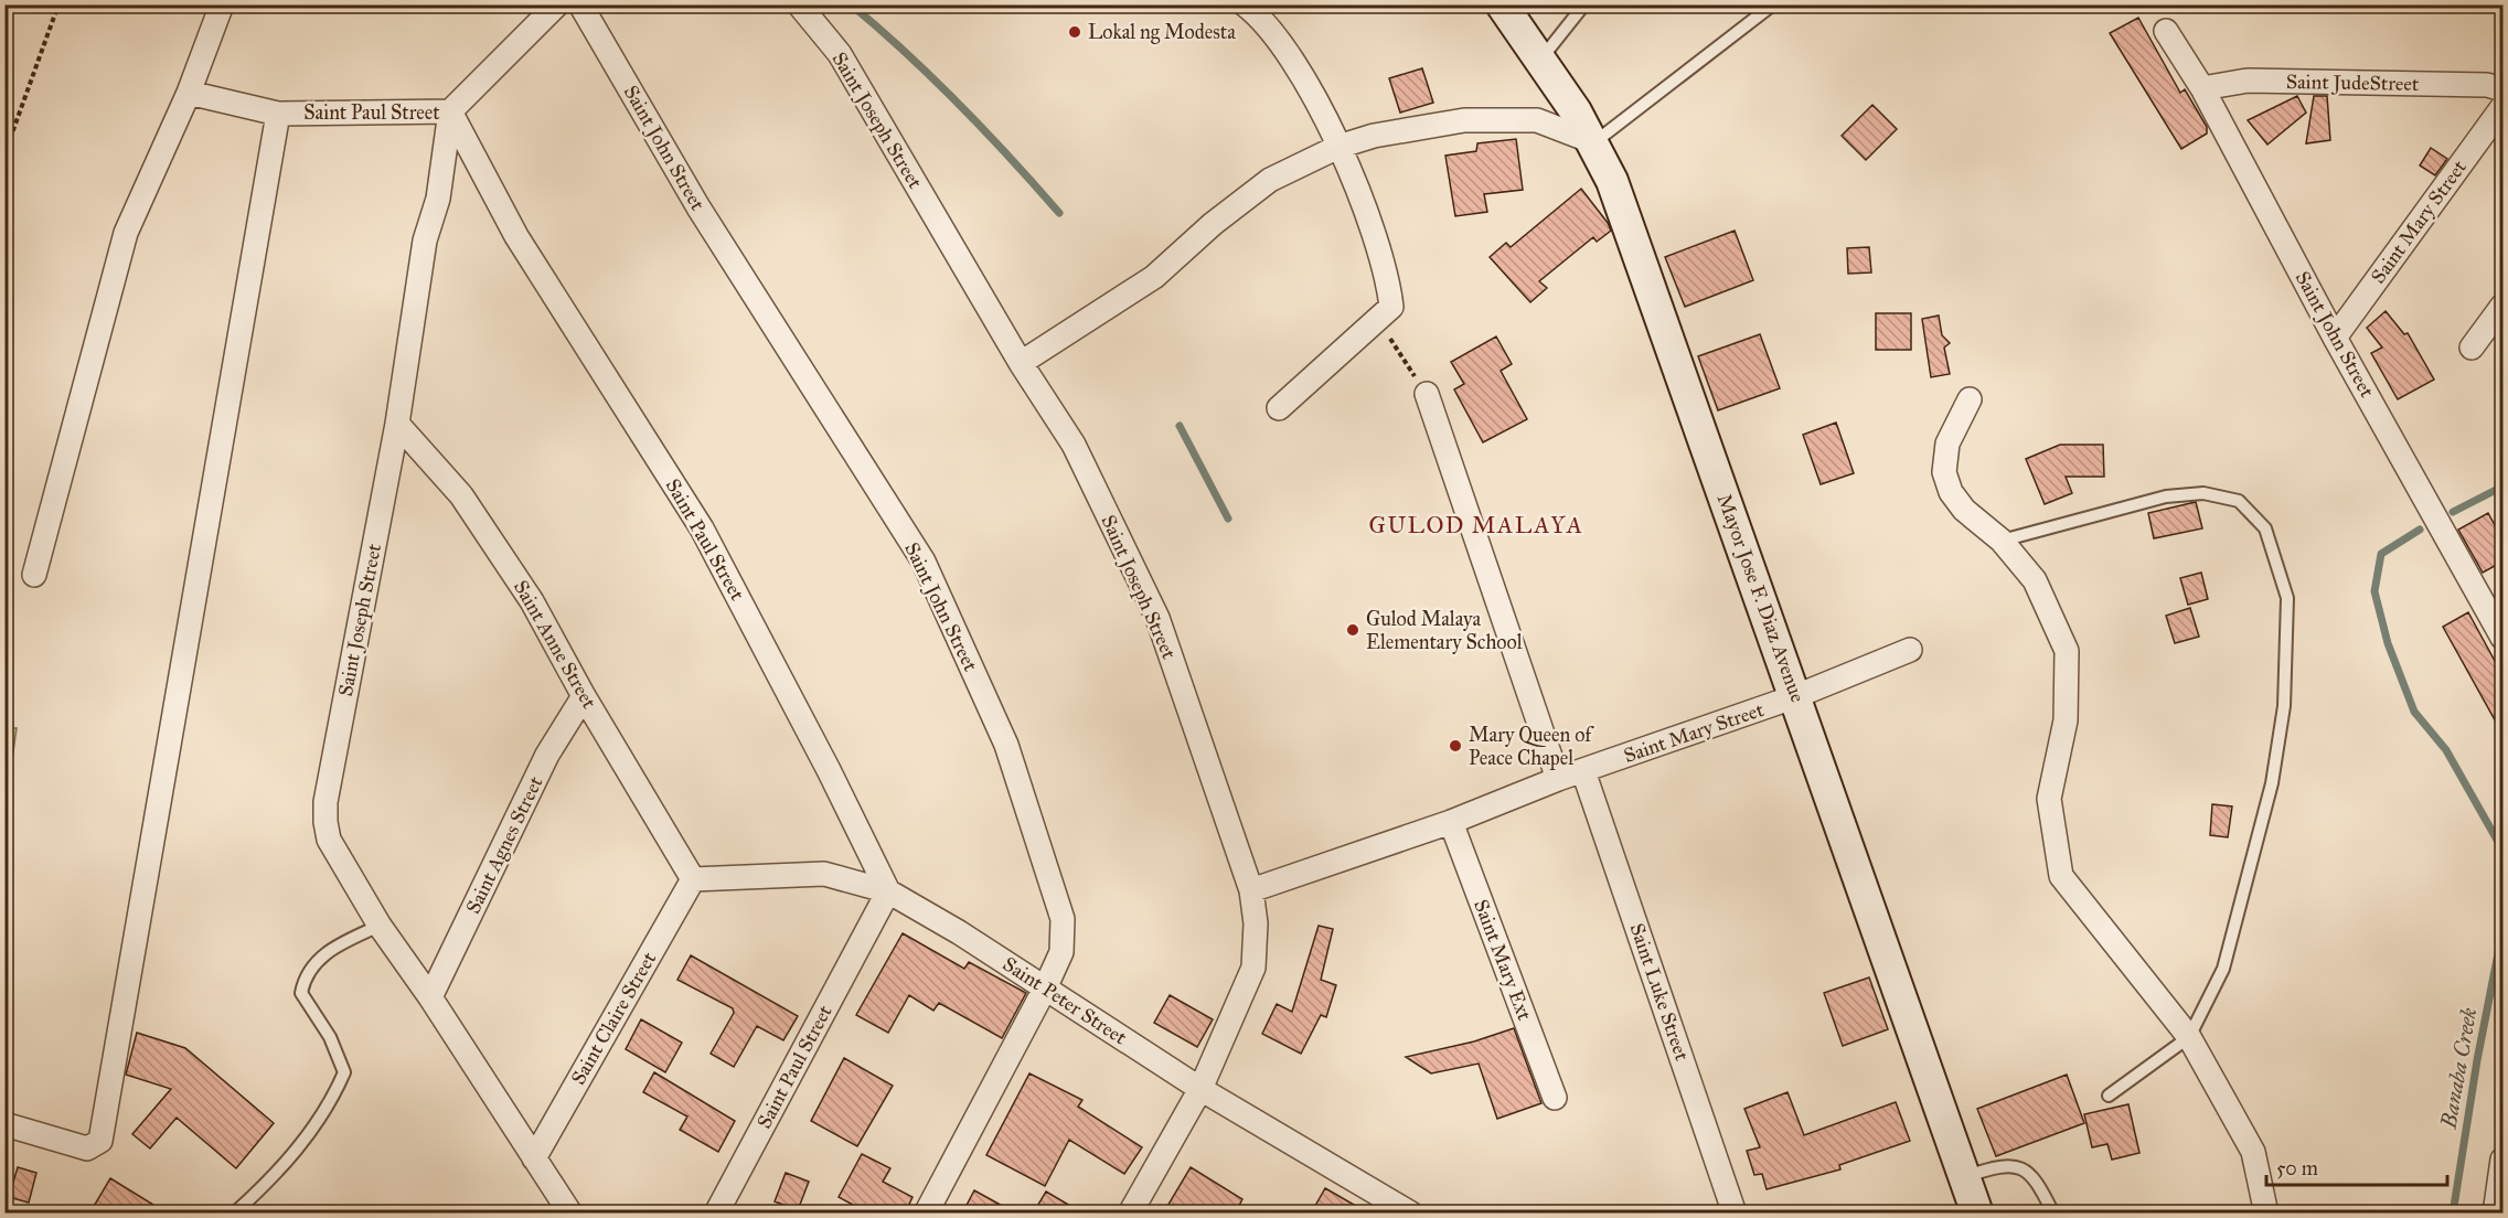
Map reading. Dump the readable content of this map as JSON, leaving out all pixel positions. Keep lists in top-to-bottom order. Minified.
{"streets":{"main road":["Mayor Jose F. Diaz Avenue"],"street":["Saint JudeStreet","Saint Paul Street","Saint Joseph Street","Saint John Street","Saint Mary Street","Saint Anne Street","Saint Agnes Street","Saint Mary Ext","Saint Luke Street","Saint Peter Street","Saint Claire Street"]},"crossings":[["Saint JudeStreet","Saint John Street"],["Saint Paul Street","Saint Joseph Street"],["Saint Paul Street","Saint Peter Street"],["Saint Joseph Street","Saint Mary Street"],["Saint Joseph Street","Saint Anne Street"],["Saint Joseph Street","Saint Agnes Street"],["Saint Joseph Street","Saint Peter Street"],["Saint Joseph Street","Saint Claire Street"],["Saint John Street","Saint Mary Street"],["Saint John Street","Saint Peter Street"],["Saint Mary Street","Mayor Jose F. Diaz Avenue"],["Saint Mary Street","Saint Mary Ext"],["Saint Mary Street","Saint Luke Street"],["Saint Anne Street","Saint Agnes Street"],["Saint Anne Street","Saint Peter Street"],["Saint Anne Street","Saint Claire Street"],["Saint Peter Street","Saint Claire Street"]],"districts":["GULOD MALAYA"],"water":["Banaba Creek"],"places":["Lokal ng Modesta","Gulod Malaya Elementary School","Mary Queen of Peace Chapel"],"scale_bar":"50 m"}
